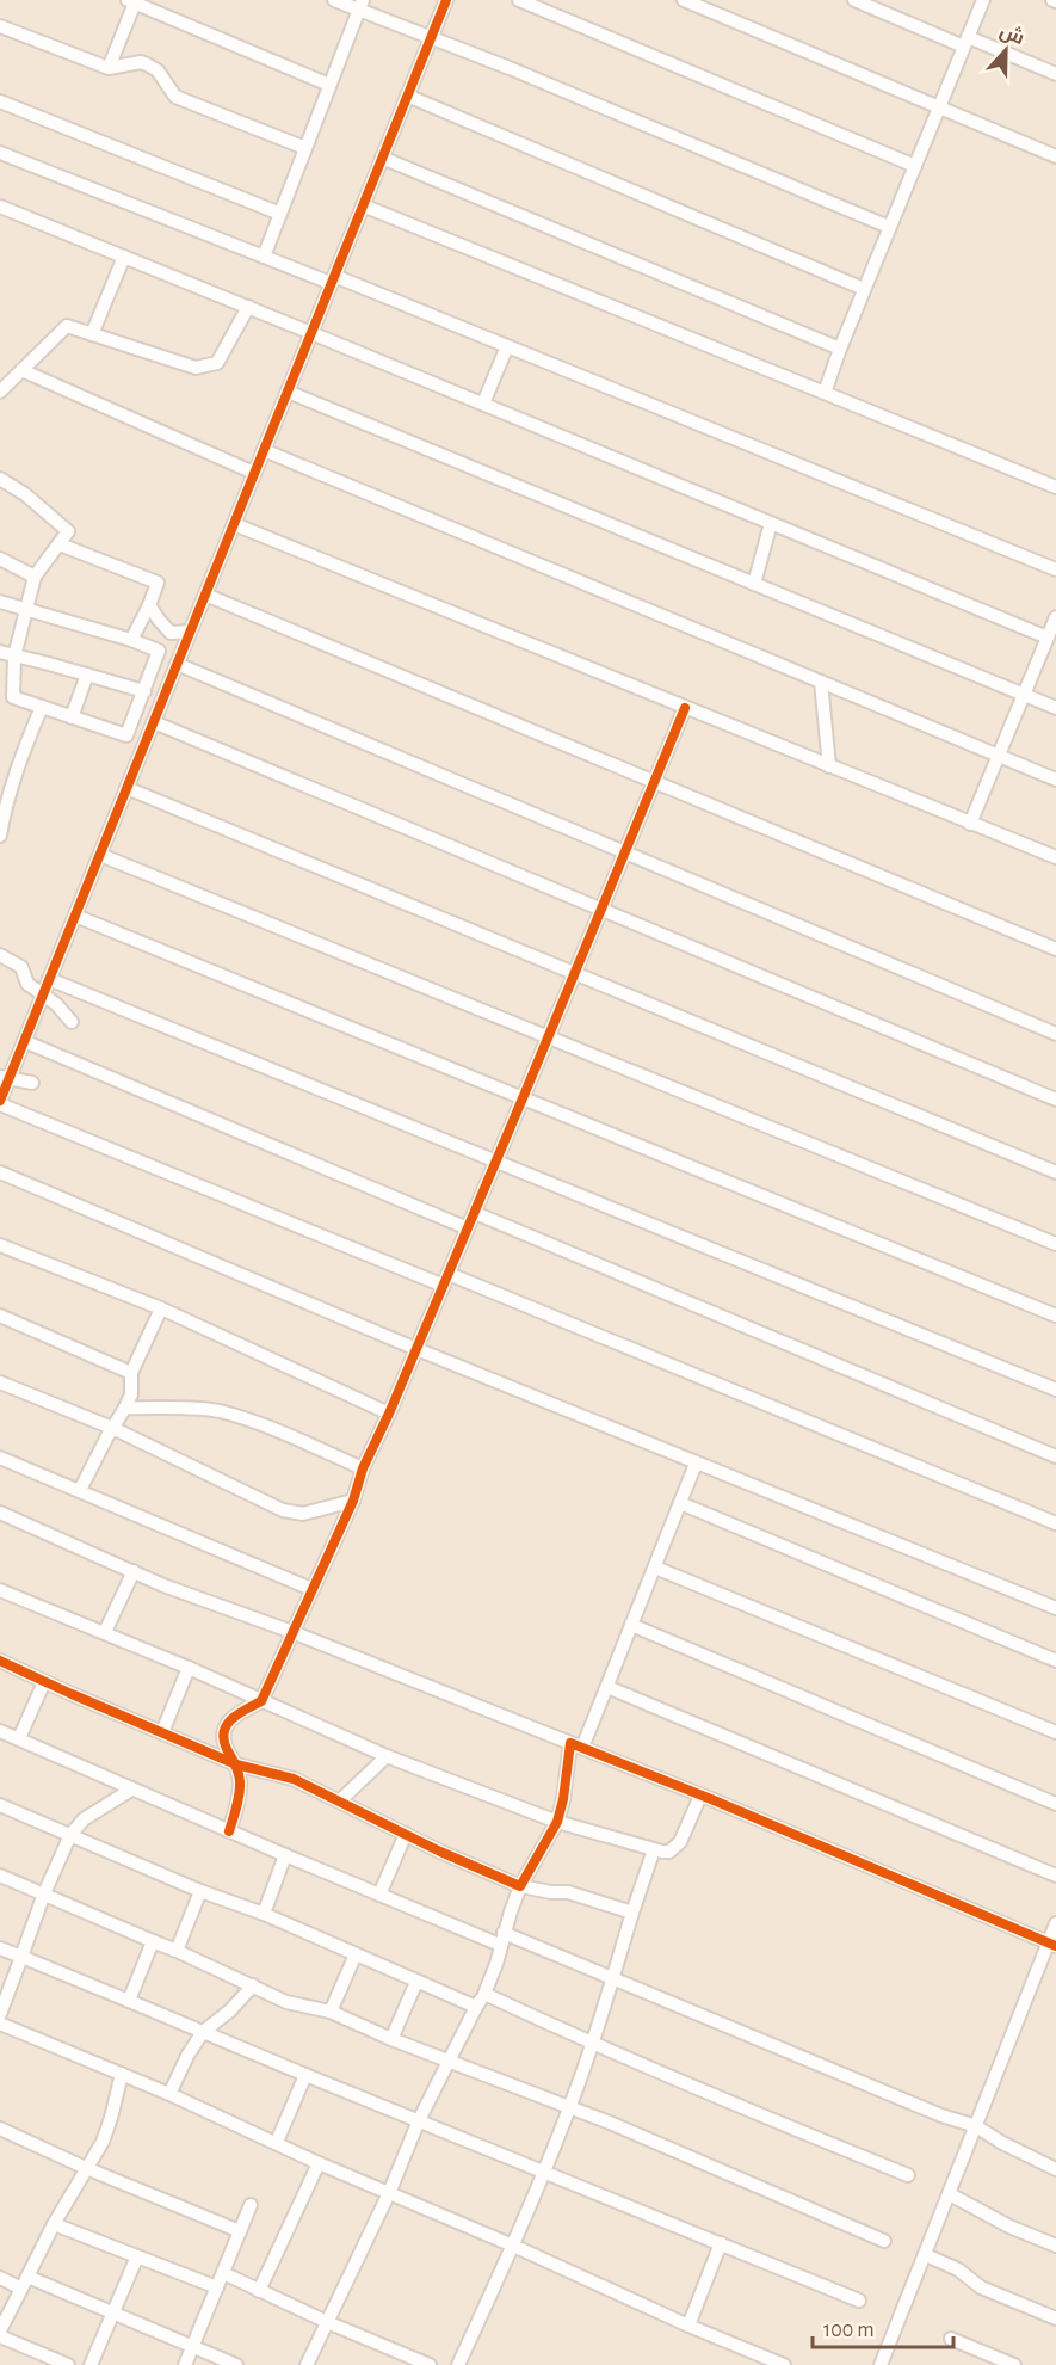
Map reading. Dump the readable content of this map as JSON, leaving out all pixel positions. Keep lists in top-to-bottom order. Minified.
{"scale_bar":"100 m","north":"top"}
